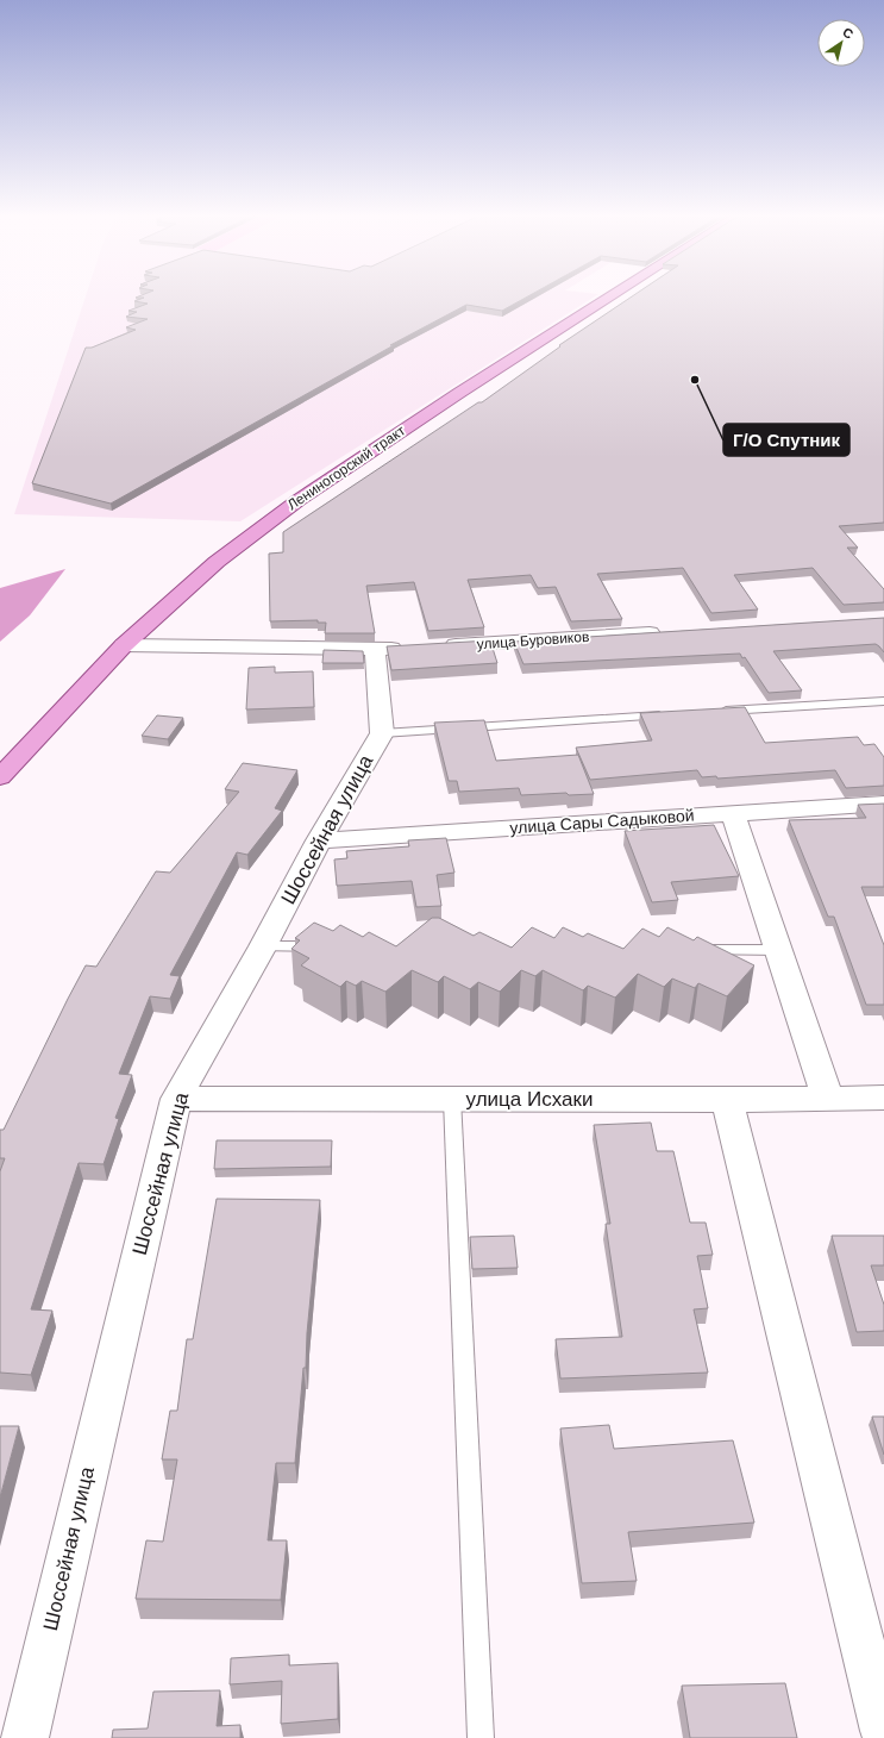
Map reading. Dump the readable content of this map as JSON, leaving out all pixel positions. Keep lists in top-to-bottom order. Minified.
{"streets":{"main road":["Лениногорский тракт"],"street":["улица Буровиков","улица Сары Садыковой","Шоссейная улица","улица Исхаки"]},"crossings":[["улица Сары Садыковой","Шоссейная улица"],["Шоссейная улица","улица Исхаки"]],"places":["Г/О Спутник"],"north":"top right"}
